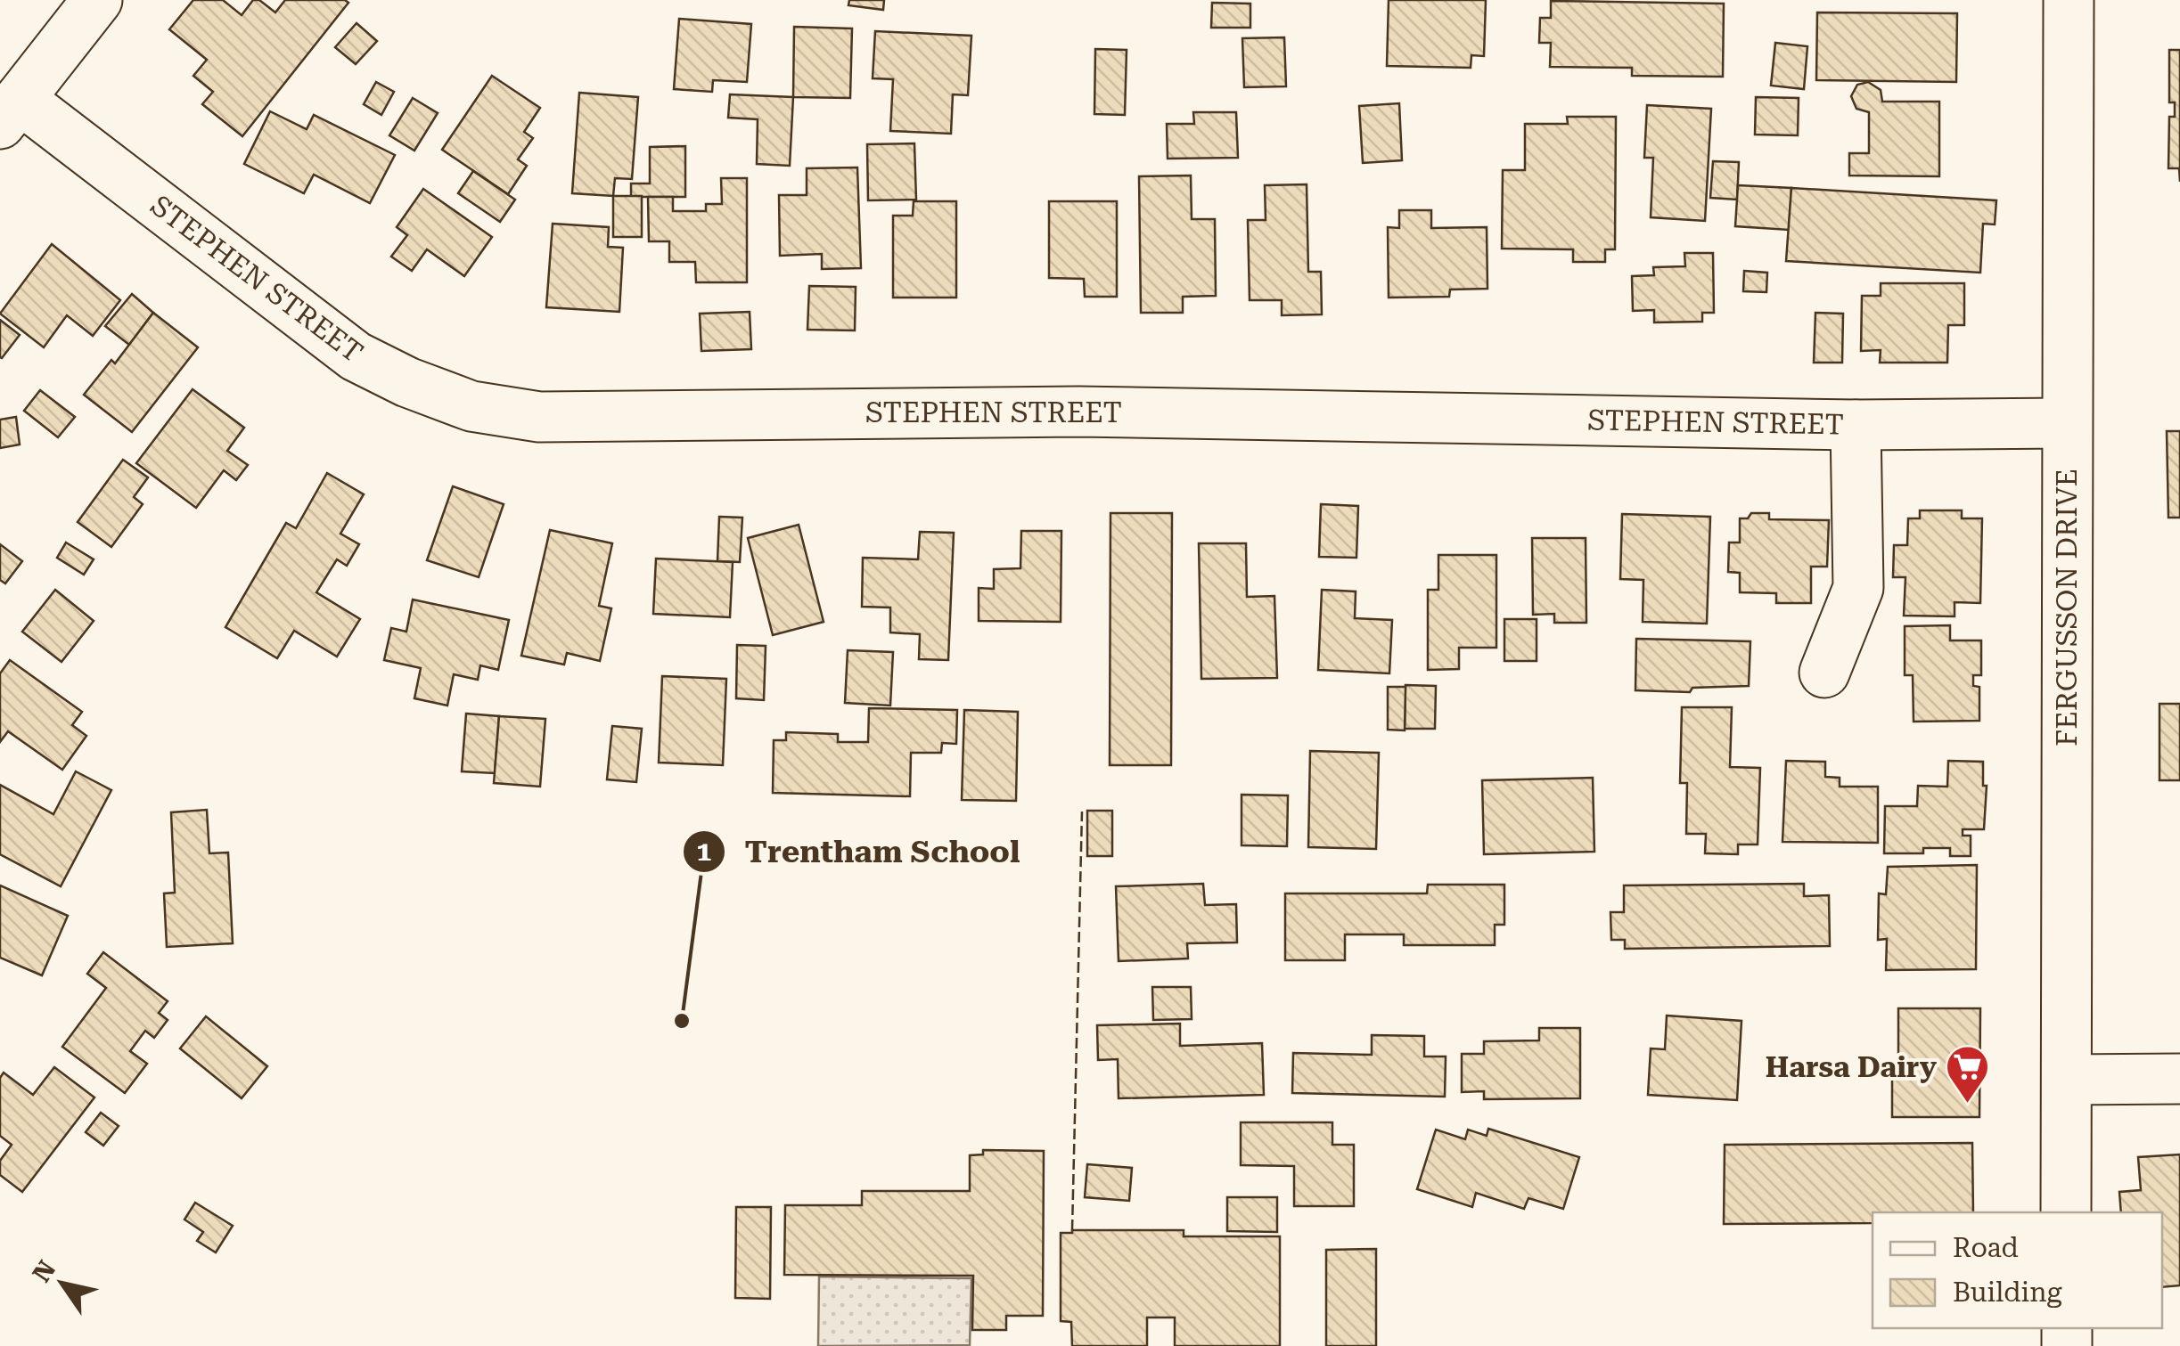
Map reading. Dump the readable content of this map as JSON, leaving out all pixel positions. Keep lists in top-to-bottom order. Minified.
{"streets":{"street":["STEPHEN STREET","FERGUSSON DRIVE"]},"crossings":[["STEPHEN STREET","FERGUSSON DRIVE"]],"places":{"other":["Trentham School"],"supermarket":["Harsa Dairy"]},"legend":["Road","Building"],"north":"top left"}
